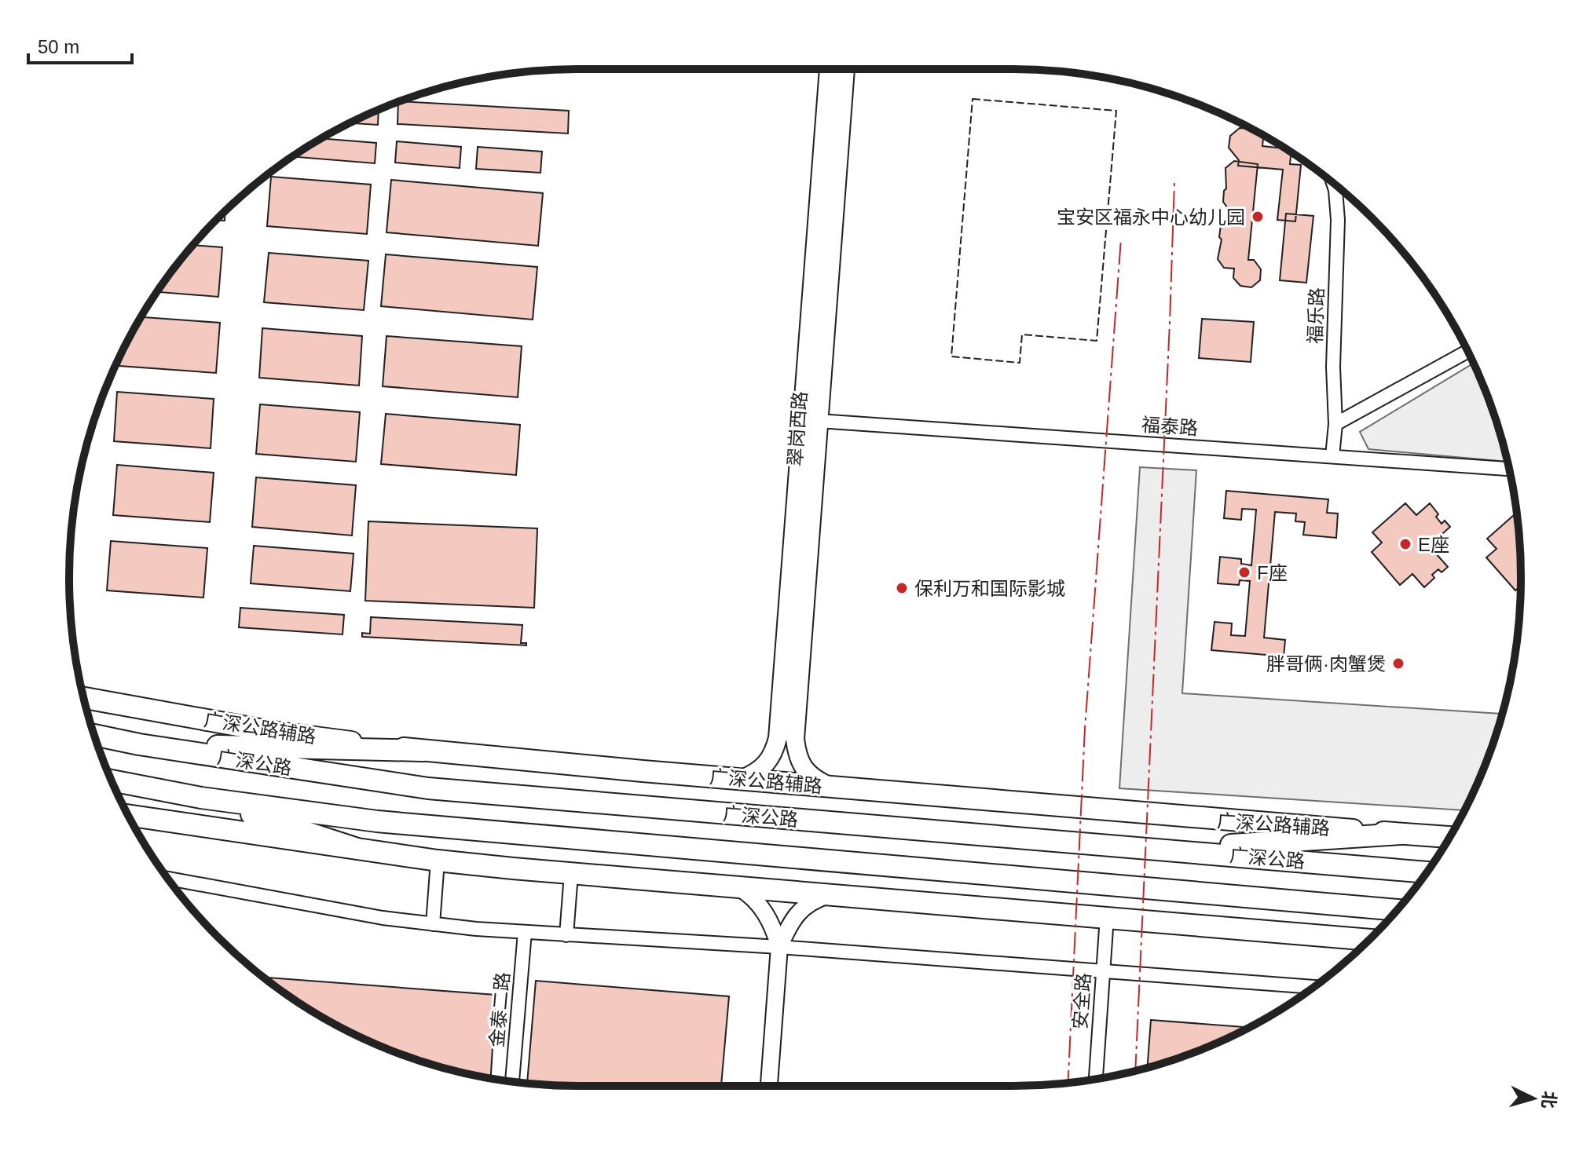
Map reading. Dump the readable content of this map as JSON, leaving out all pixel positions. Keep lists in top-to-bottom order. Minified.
{"streets":{"main road":["翠岗西路","广深公路辅路","广深公路"],"street":["福乐路","福泰路","安全路","金泰二路"]},"crossings":[["福乐路","福泰路"],["福泰路","翠岗西路"],["翠岗西路","广深公路辅路"]],"places":["宝安区福永中心幼儿园","E座","F座","保利万和国际影城","胖哥俩·肉蟹煲"],"scale_bar":"50 m","north":"right"}
